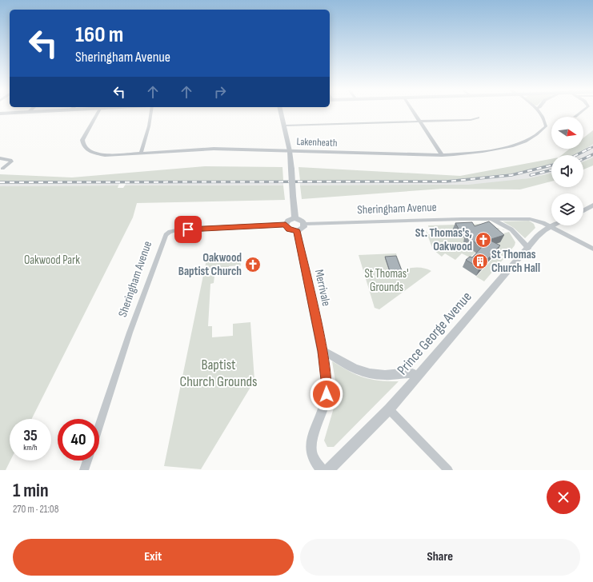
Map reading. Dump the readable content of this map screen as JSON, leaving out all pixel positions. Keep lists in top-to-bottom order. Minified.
{"streets":{"street":["Lakenheath","Sheringham Avenue","Merrivale","Prince George Avenue"]},"crossings":[["Sheringham Avenue","Merrivale"],["Sheringham Avenue","Prince George Avenue"]],"parks":["Oakwood Park","St Thomas' Grounds","Baptist Church Grounds"],"places":{"church":["St. Thomas's, Oakwood","Oakwood Baptist Church"],"building":["St Thomas Church Hall"]},"north":"right","page":{"turn":["160 m","Sheringham Avenue"],"speed":"35 km/h","limit":"40","heading":["1 min","270 m · 21:08"],"buttons":["Exit","Share"]}}
